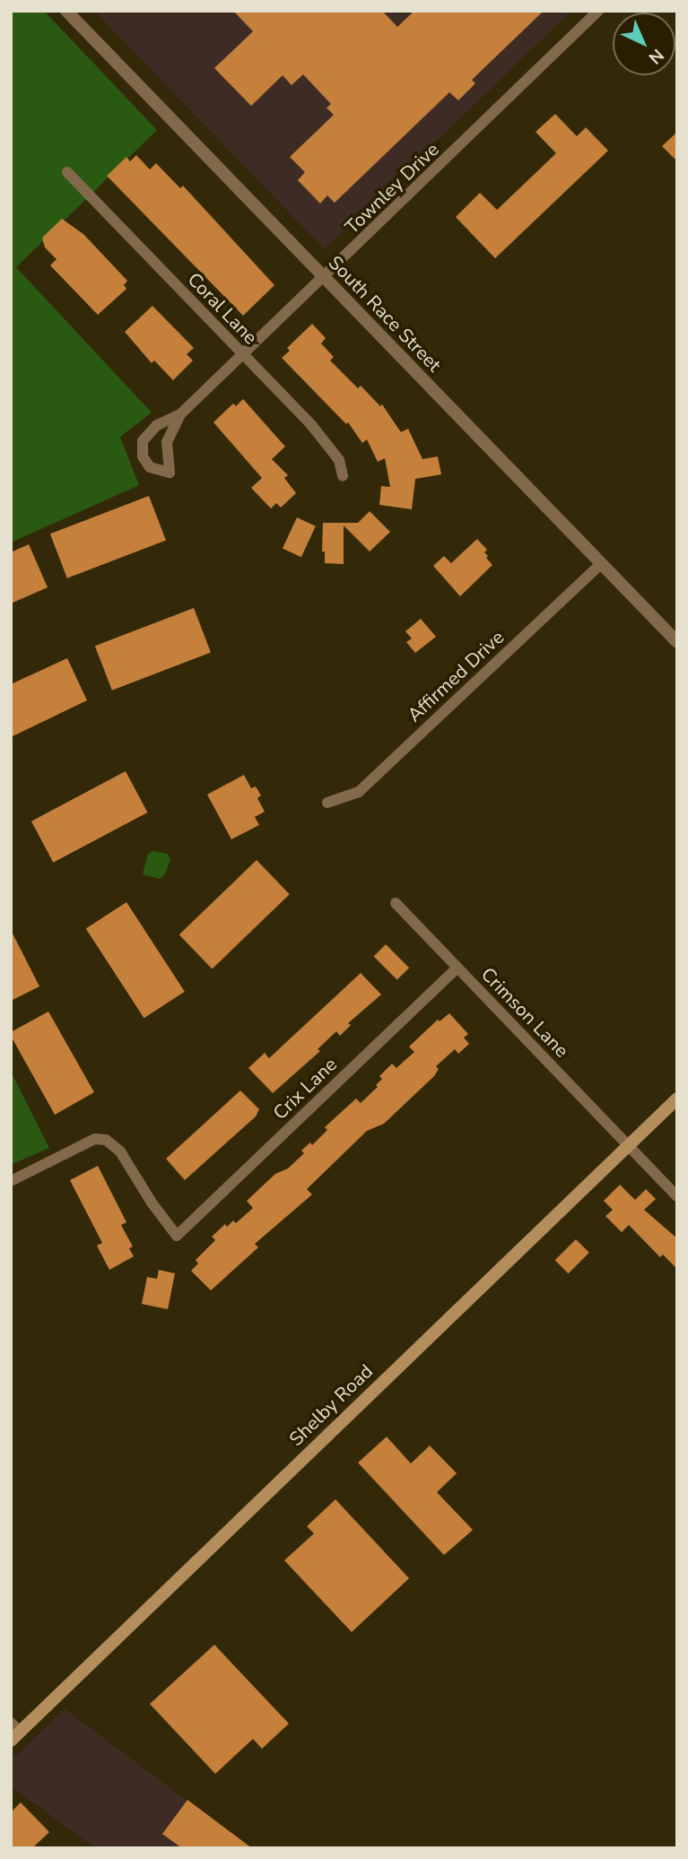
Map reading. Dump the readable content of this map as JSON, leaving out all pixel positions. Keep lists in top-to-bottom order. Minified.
{"streets":{"main road":["Shelby Road"],"street":["Townley Drive","Coral Lane","South Race Street","Affirmed Drive","Crimson Lane","Crix Lane"]},"crossings":[["Townley Drive","Coral Lane"],["Townley Drive","South Race Street"],["South Race Street","Affirmed Drive"],["Crimson Lane","Crix Lane"],["Crimson Lane","Shelby Road"]],"north":"bottom right"}
